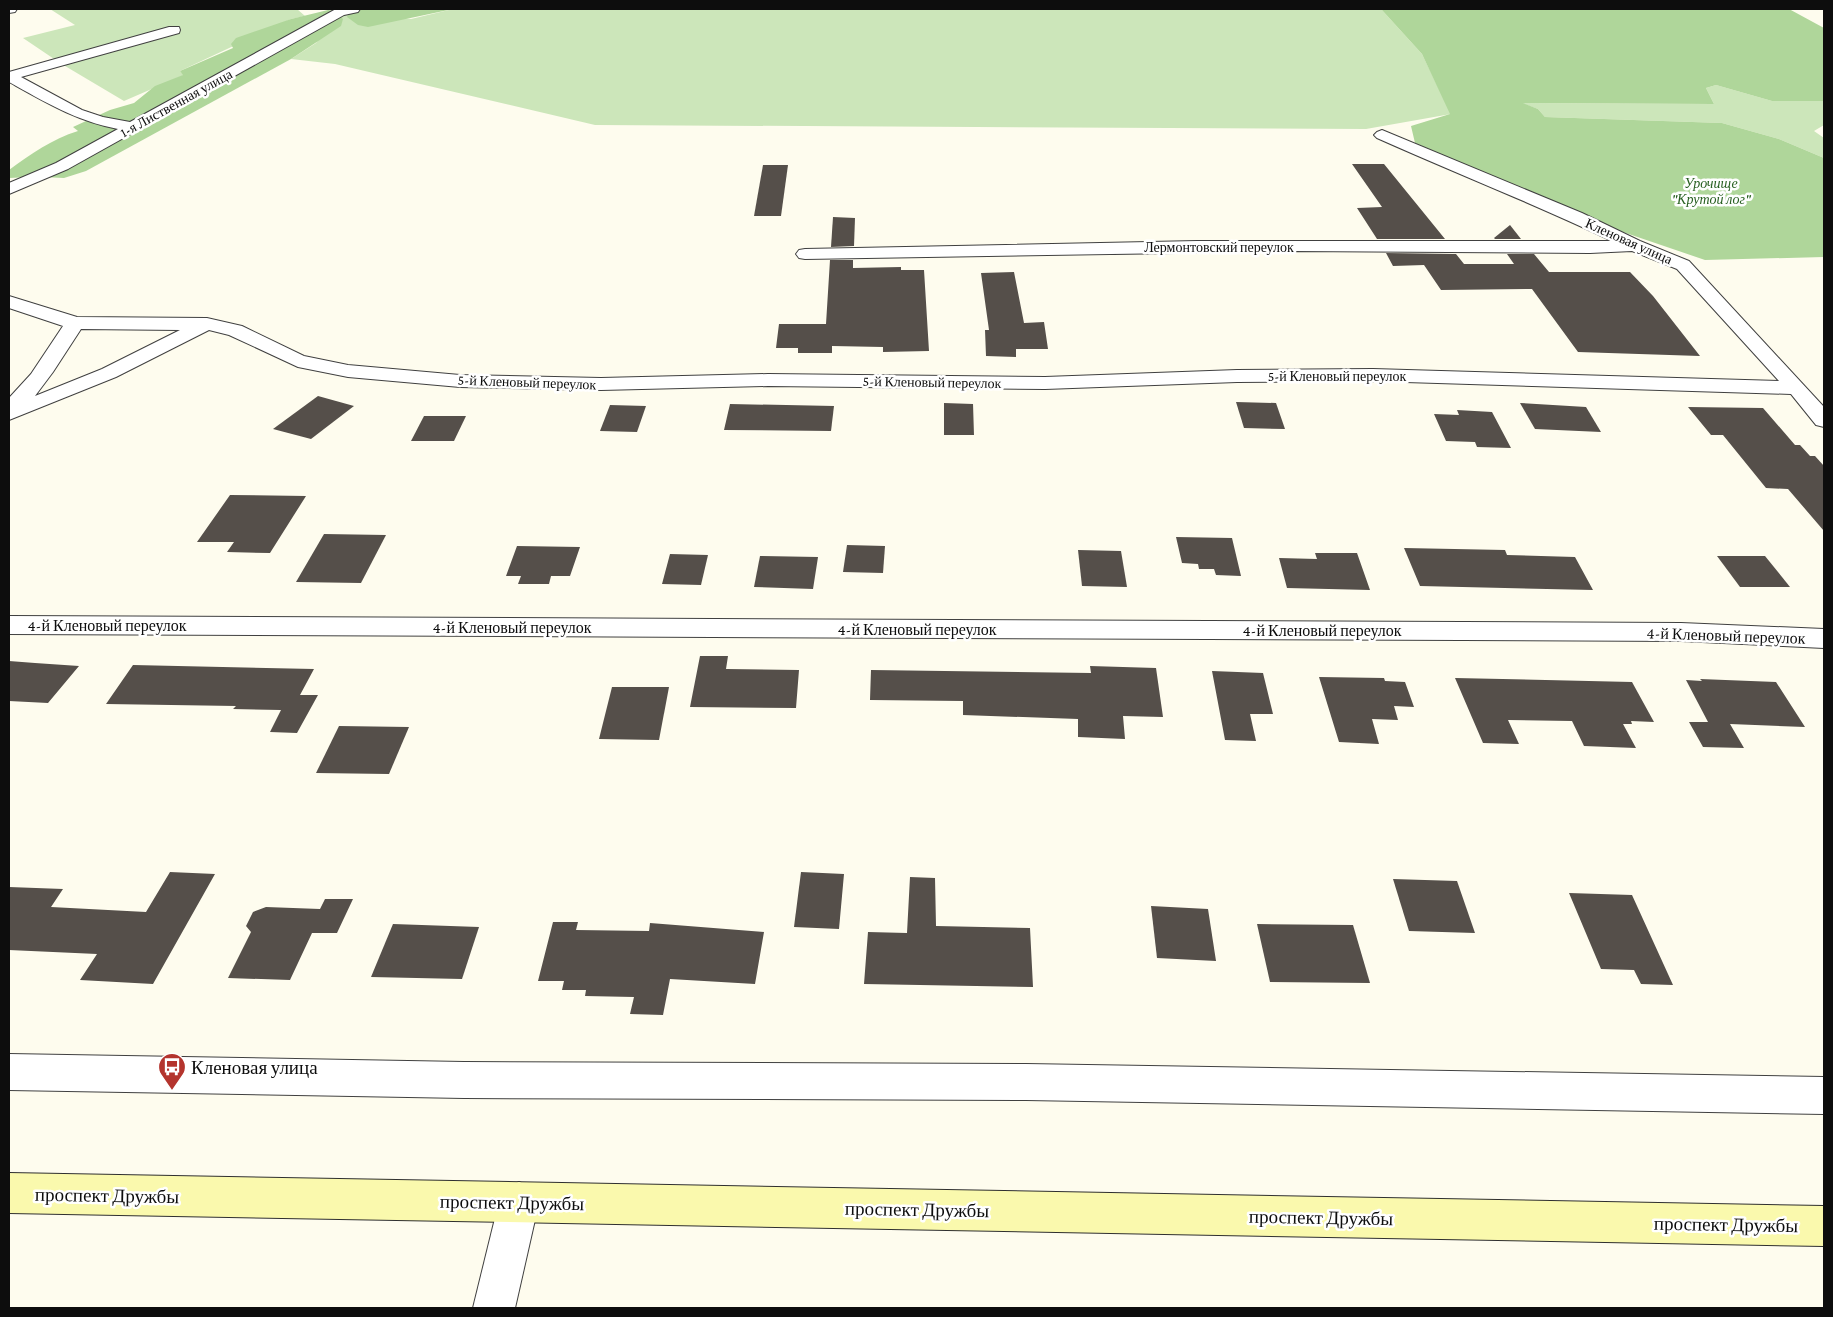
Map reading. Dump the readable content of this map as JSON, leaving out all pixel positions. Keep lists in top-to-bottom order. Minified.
{"streets":{"main road":["проспект Дружбы"],"street":["1-я Лиственная улица","Кленовая улица","Лермонтовский переулок","5-й Кленовый переулок","4-й Кленовый переулок"]},"crossings":[["Кленовая улица","Лермонтовский переулок"],["Кленовая улица","5-й Кленовый переулок"]],"parks":["Урочище \"Крутой лог\""],"places":{"bus stop":["Кленовая улица"]}}
